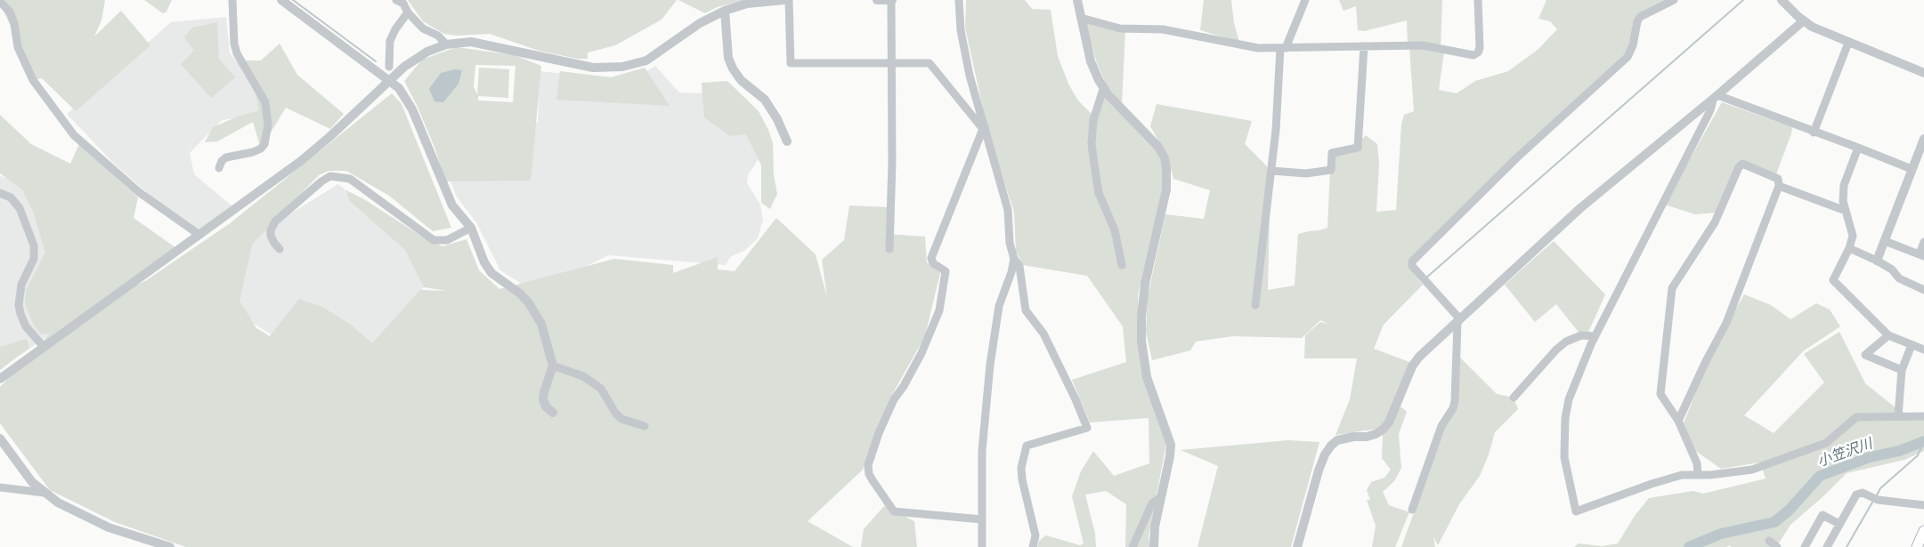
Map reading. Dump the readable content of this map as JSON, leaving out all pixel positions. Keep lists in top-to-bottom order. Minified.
{"water":["小笠沢川"]}
